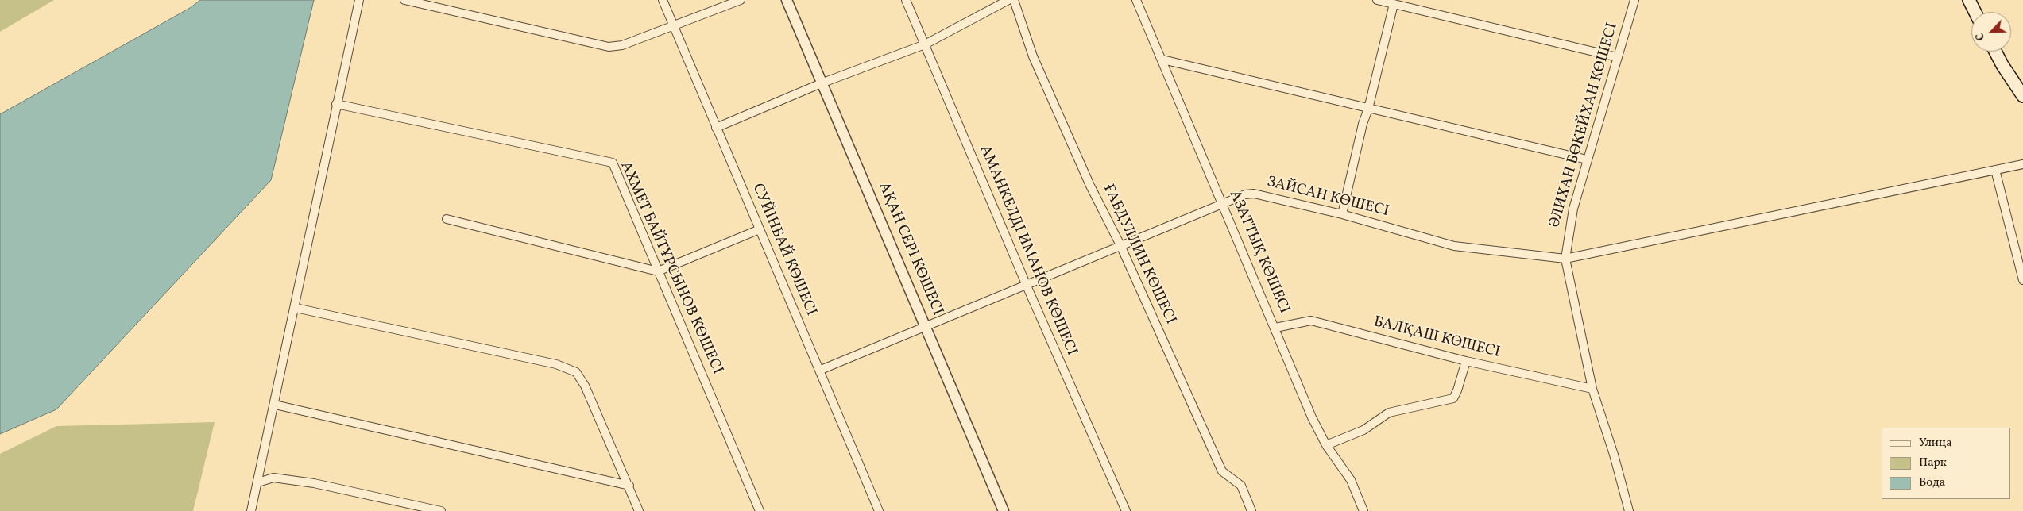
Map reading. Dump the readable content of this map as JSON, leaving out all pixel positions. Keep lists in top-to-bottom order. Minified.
{"streets":{"street":["ӘЛИХАН БӨКЕЙХАН КӨШЕСІ","ЗАЙСАН КӨШЕСІ","АҚАН СЕРІ КӨШЕСІ","СУЙІНБАЙ КӨШЕСІ","АМАНКЕЛДІ ИМАНОВ КӨШЕСІ","АЗАТТЫҚ КӨШЕСІ","ҒАБДУЛЛИН КӨШЕСІ","АХМЕТ БАЙТҰРСЫНОВ КӨШЕСІ","БАЛҚАШ КӨШЕСІ"]},"crossings":[["ӘЛИХАН БӨКЕЙХАН КӨШЕСІ","ЗАЙСАН КӨШЕСІ"],["ЗАЙСАН КӨШЕСІ","АҚАН СЕРІ КӨШЕСІ"],["ЗАЙСАН КӨШЕСІ","СУЙІНБАЙ КӨШЕСІ"],["ЗАЙСАН КӨШЕСІ","АМАНКЕЛДІ ИМАНОВ КӨШЕСІ"],["ЗАЙСАН КӨШЕСІ","АЗАТТЫҚ КӨШЕСІ"],["ЗАЙСАН КӨШЕСІ","ҒАБДУЛЛИН КӨШЕСІ"],["АЗАТТЫҚ КӨШЕСІ","БАЛҚАШ КӨШЕСІ"]],"legend":["Улица","Парк","Вода"],"north":"bottom left"}
